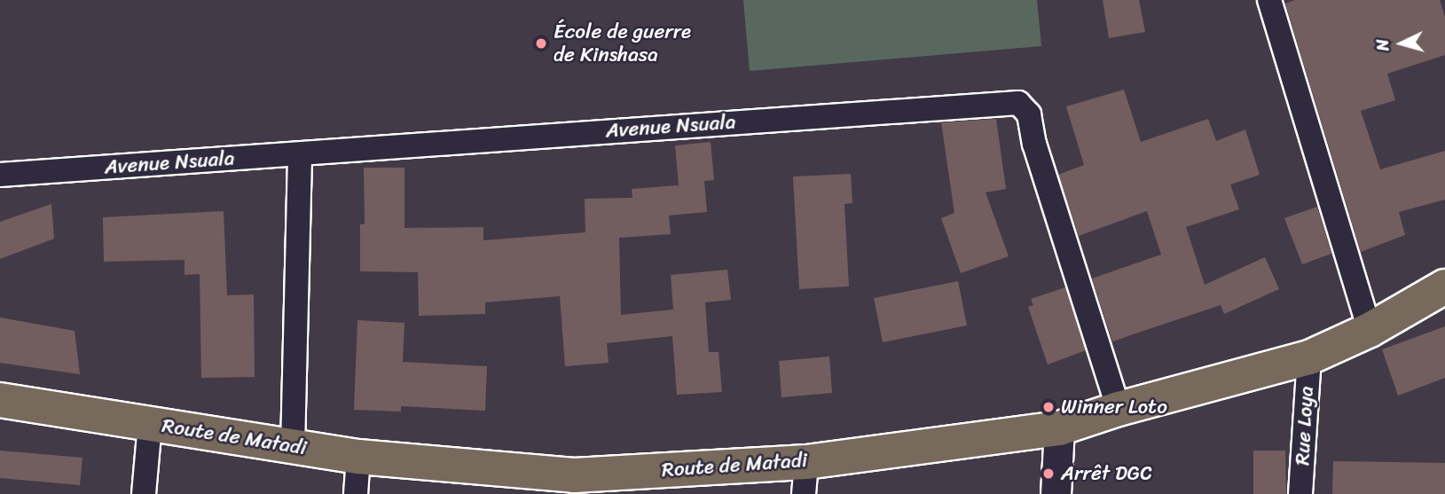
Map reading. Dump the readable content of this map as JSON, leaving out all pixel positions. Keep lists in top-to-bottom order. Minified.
{"streets":{"main road":["Route de Matadi"],"street":["Avenue Nsuala","Rue Loya"]},"crossings":[["Avenue Nsuala","Route de Matadi"],["Rue Loya","Route de Matadi"]],"places":["École de guerre de Kinshasa","Winner Loto","Arrêt DGC"],"north":"left"}
